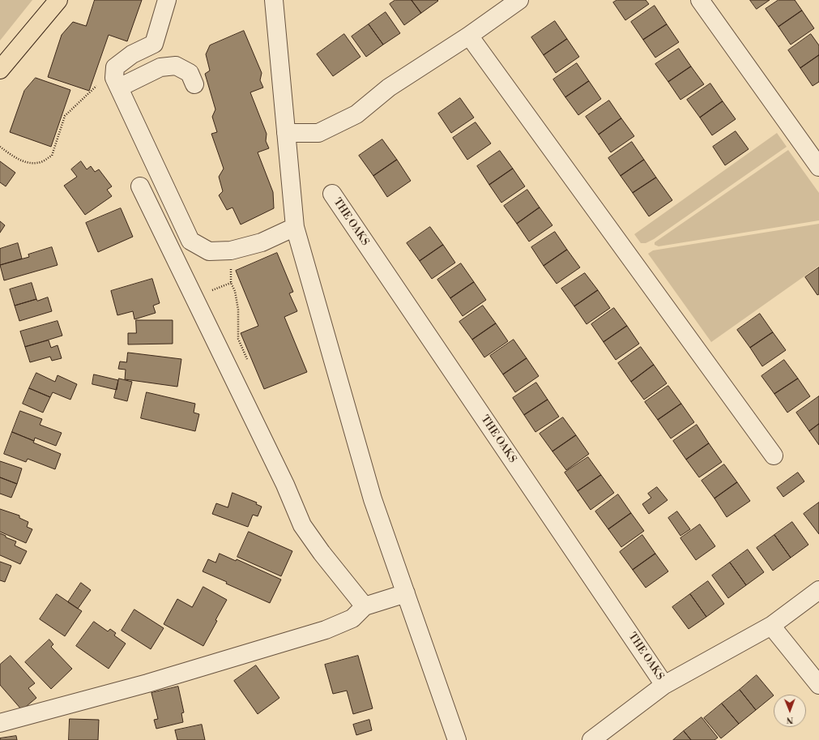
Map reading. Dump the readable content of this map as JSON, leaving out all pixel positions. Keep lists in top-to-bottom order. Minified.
{"streets":{"street":["THE OAKS"]},"north":"bottom"}
